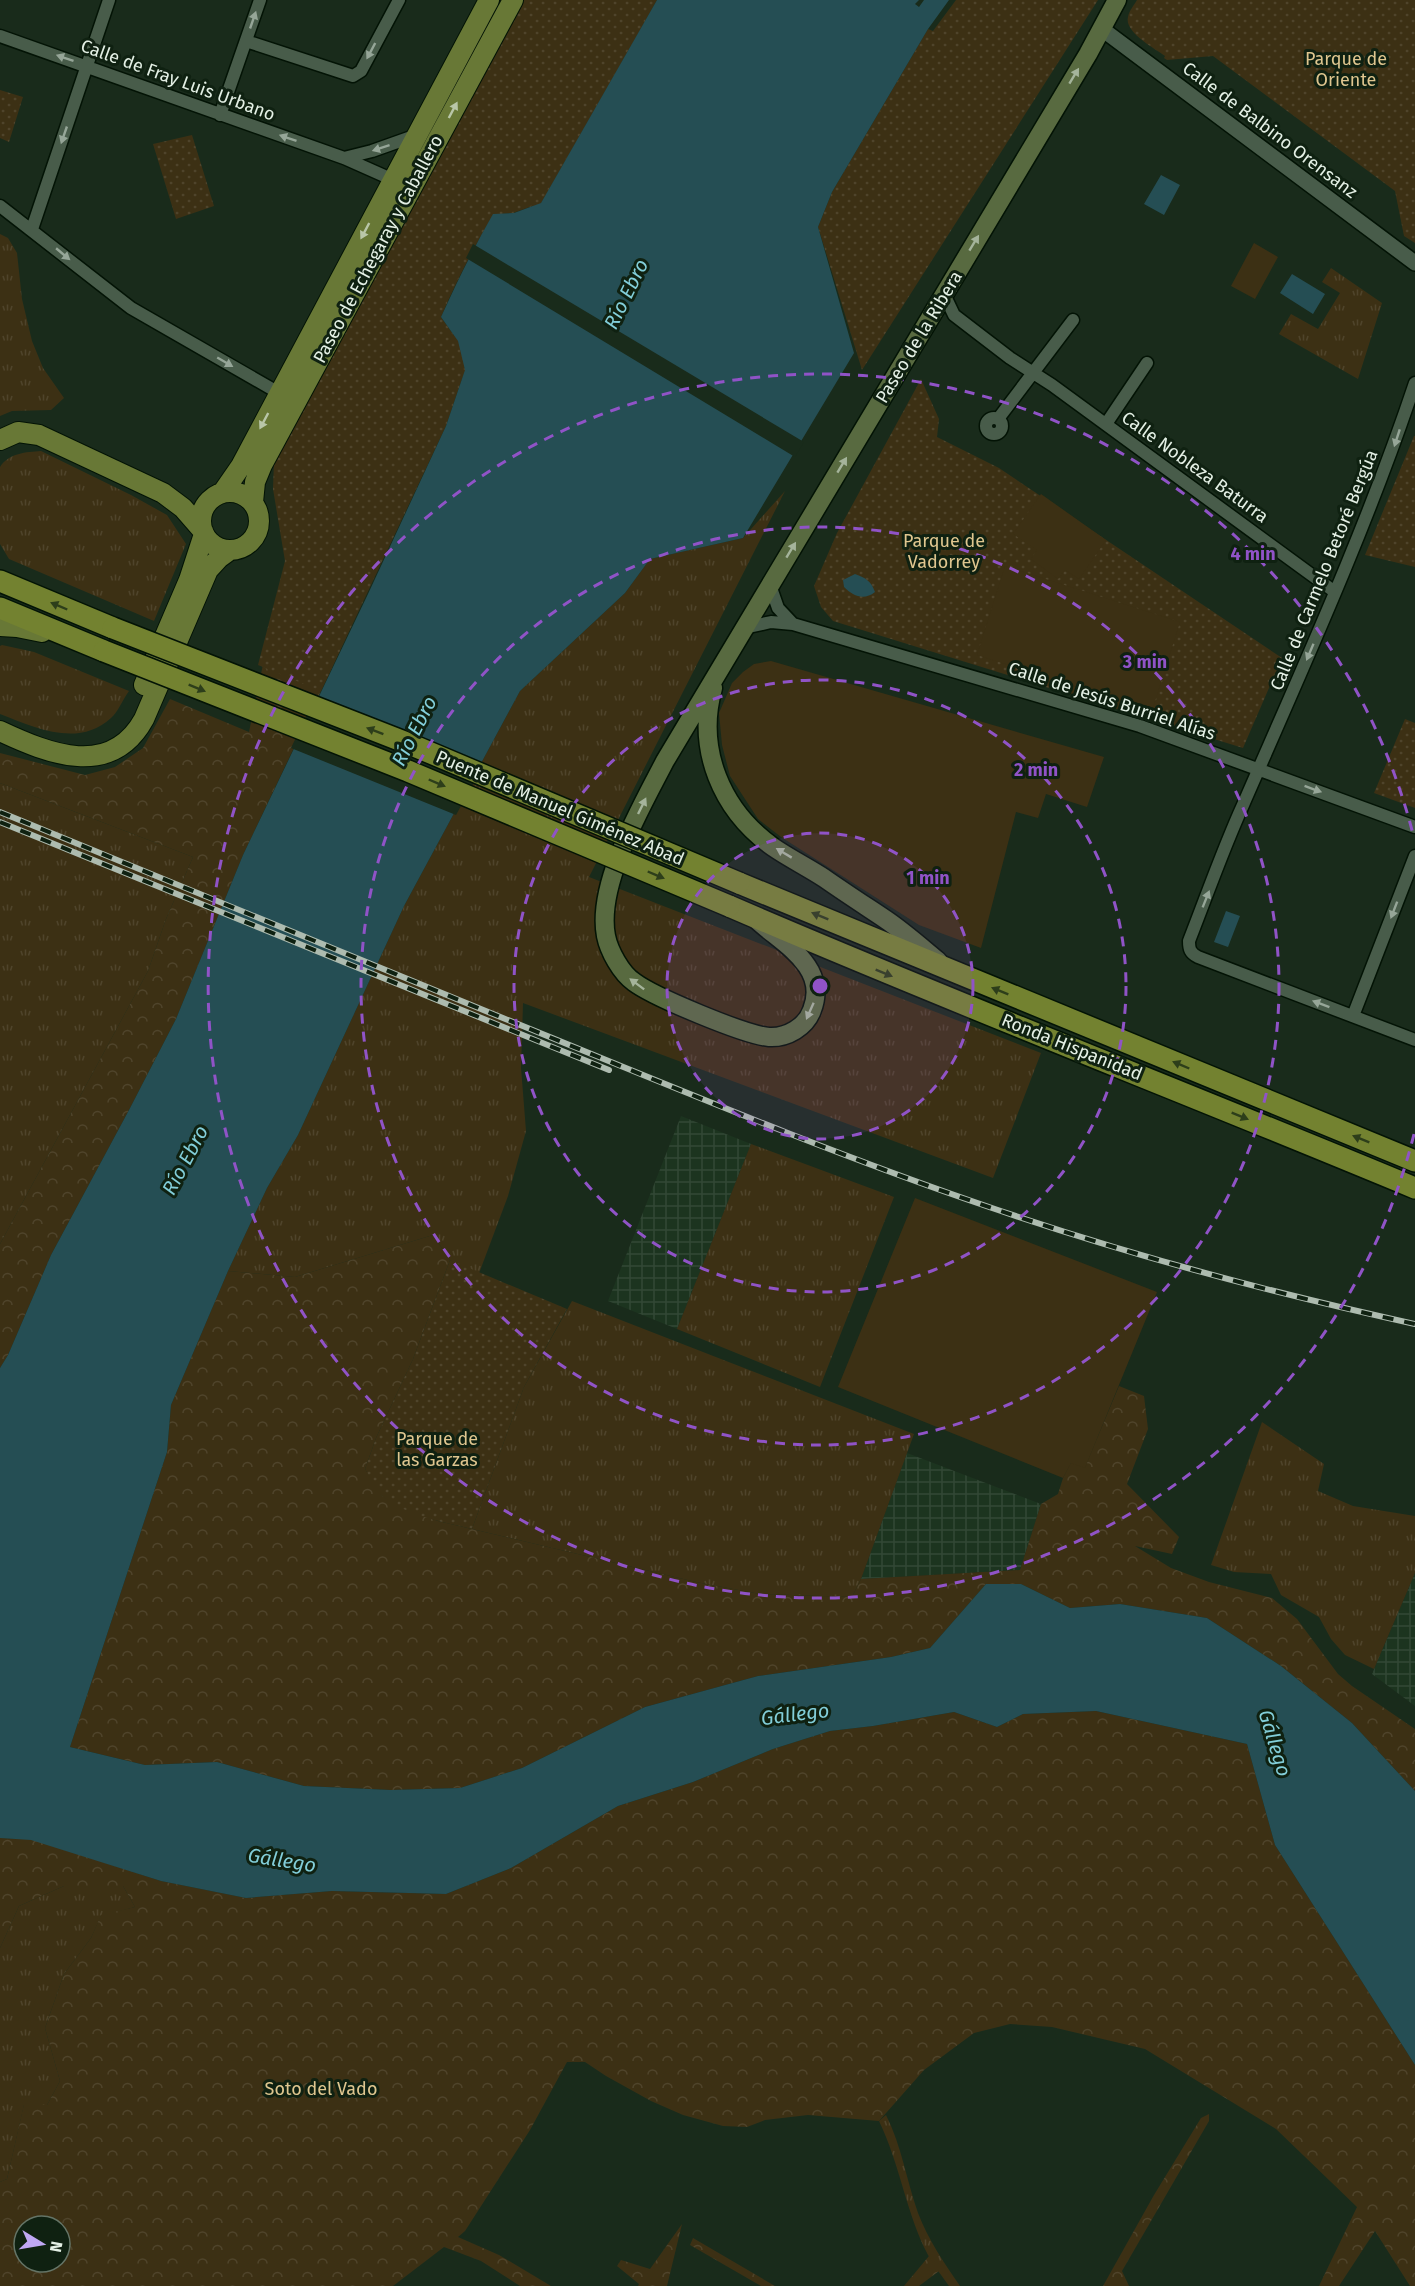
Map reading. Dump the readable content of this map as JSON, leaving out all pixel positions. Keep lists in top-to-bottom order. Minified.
{"streets":{"highway":["Puente de Manuel Giménez Abad","Ronda Hispanidad"],"main road":["Paseo de Echegaray y Caballero","Paseo de la Ribera"],"street":["Calle de Fray Luis Urbano","Calle de Balbino Orensanz","Calle Nobleza Baturra","Calle de Carmelo Betoré Bergúa","Calle de Jesús Burriel Alías"]},"crossings":[["Calle de Fray Luis Urbano","Paseo de Echegaray y Caballero"],["Calle de Balbino Orensanz","Paseo de la Ribera"],["Paseo de la Ribera","Calle Nobleza Baturra"],["Paseo de la Ribera","Calle de Jesús Burriel Alías"],["Paseo de la Ribera","Ronda Hispanidad"],["Calle Nobleza Baturra","Calle de Carmelo Betoré Bergúa"],["Calle de Carmelo Betoré Bergúa","Calle de Jesús Burriel Alías"],["Puente de Manuel Giménez Abad","Ronda Hispanidad"]],"one_way":["Calle de Fray Luis Urbano"],"water":["Río Ebro","Gállego"],"parks":["Parque de Oriente","Parque de Vadorrey","Parque de las Garzas","Soto del Vado"],"north":"right","rings":["4 min","3 min","2 min","1 min"]}
